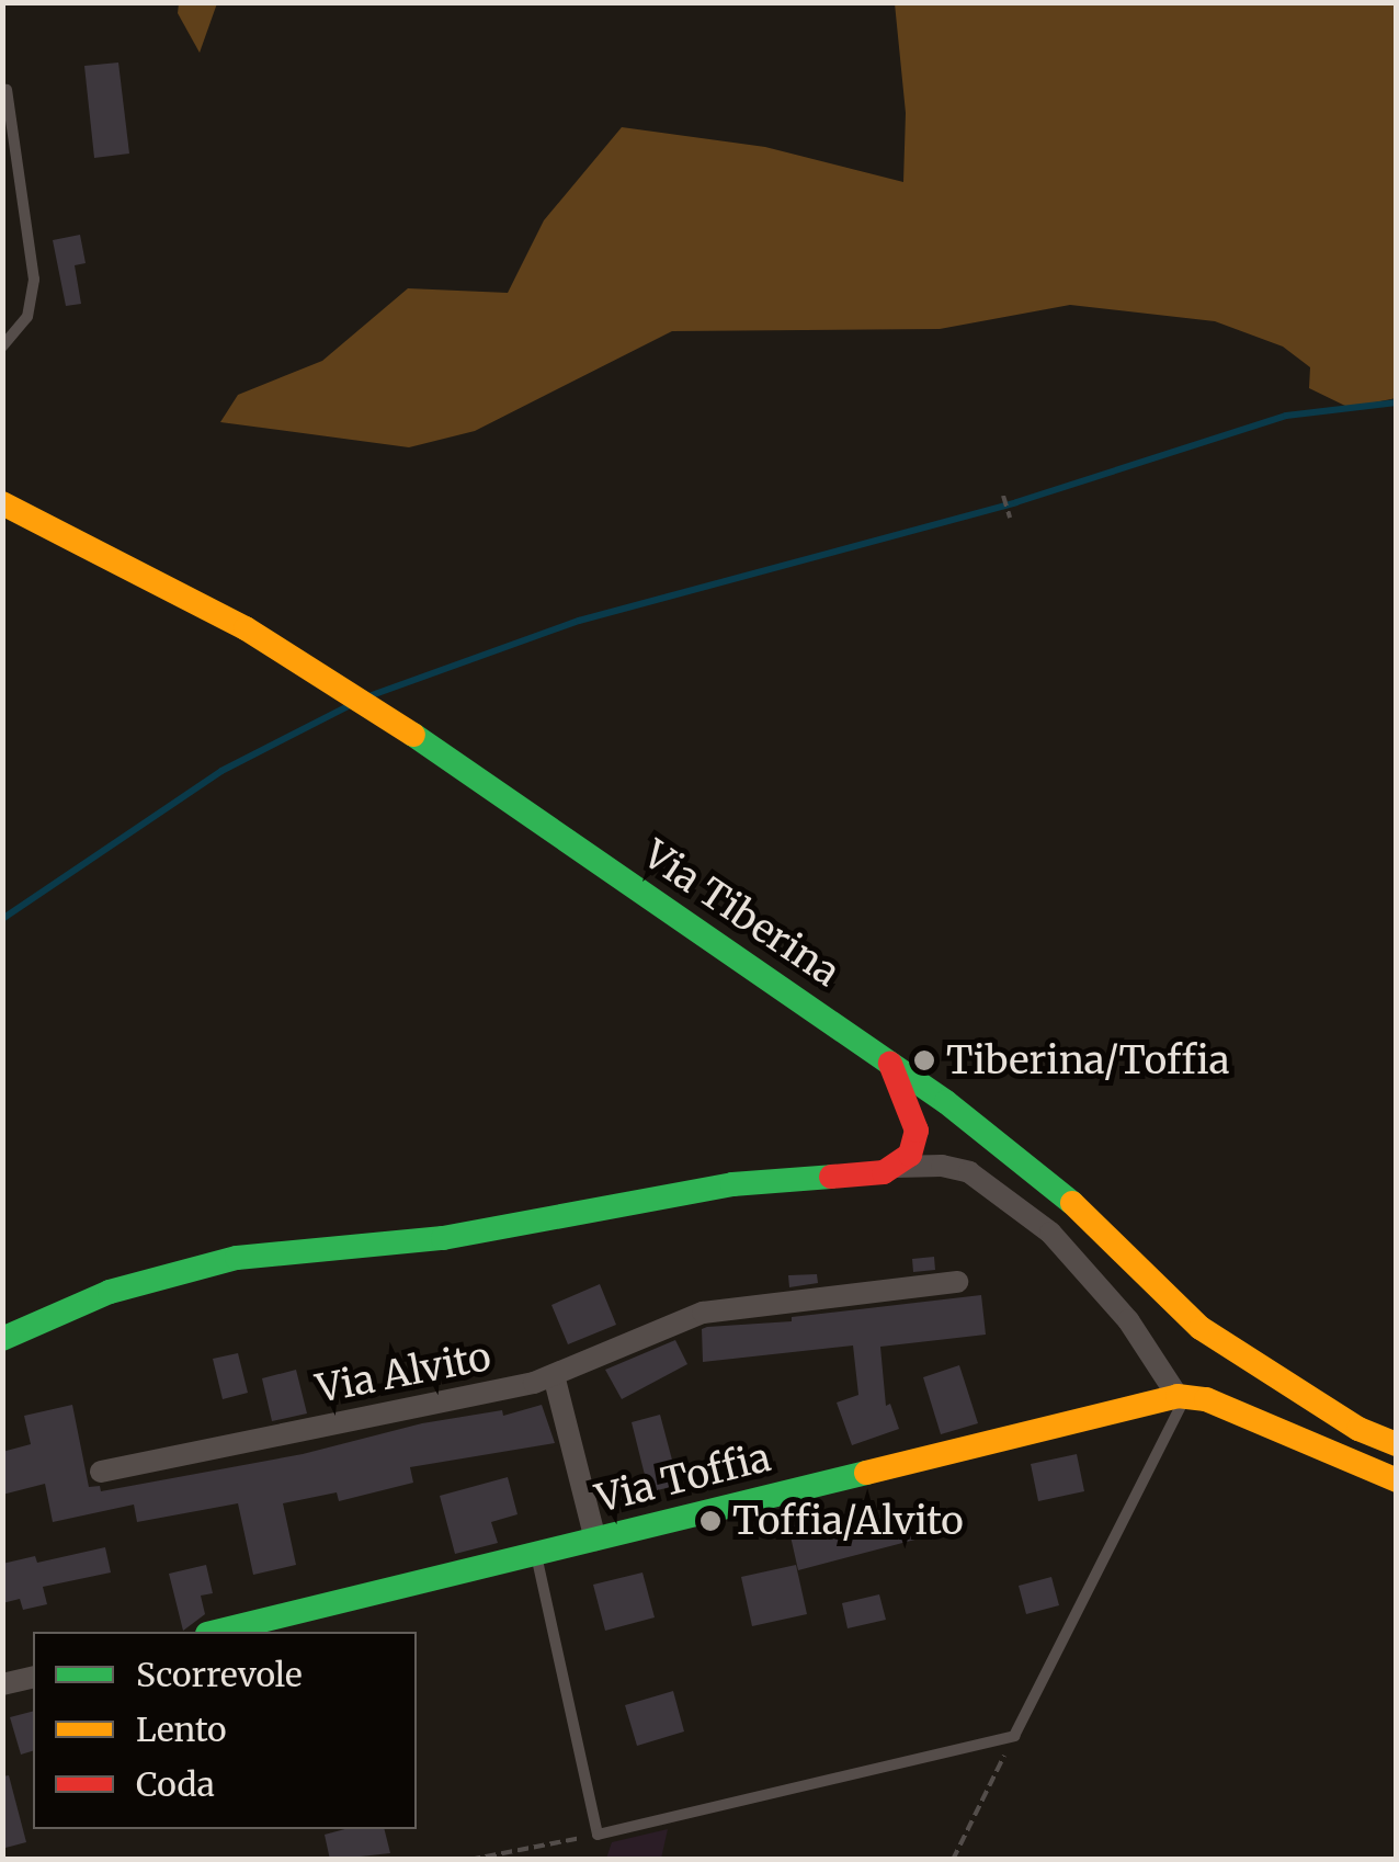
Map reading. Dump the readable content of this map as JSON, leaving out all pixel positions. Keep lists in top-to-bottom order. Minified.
{"streets":{"street":["Via Tiberina","Via Alvito","Via Toffia"]},"places":["Tiberina/Toffia","Toffia/Alvito"],"legend":["Scorrevole","Lento","Coda"]}
